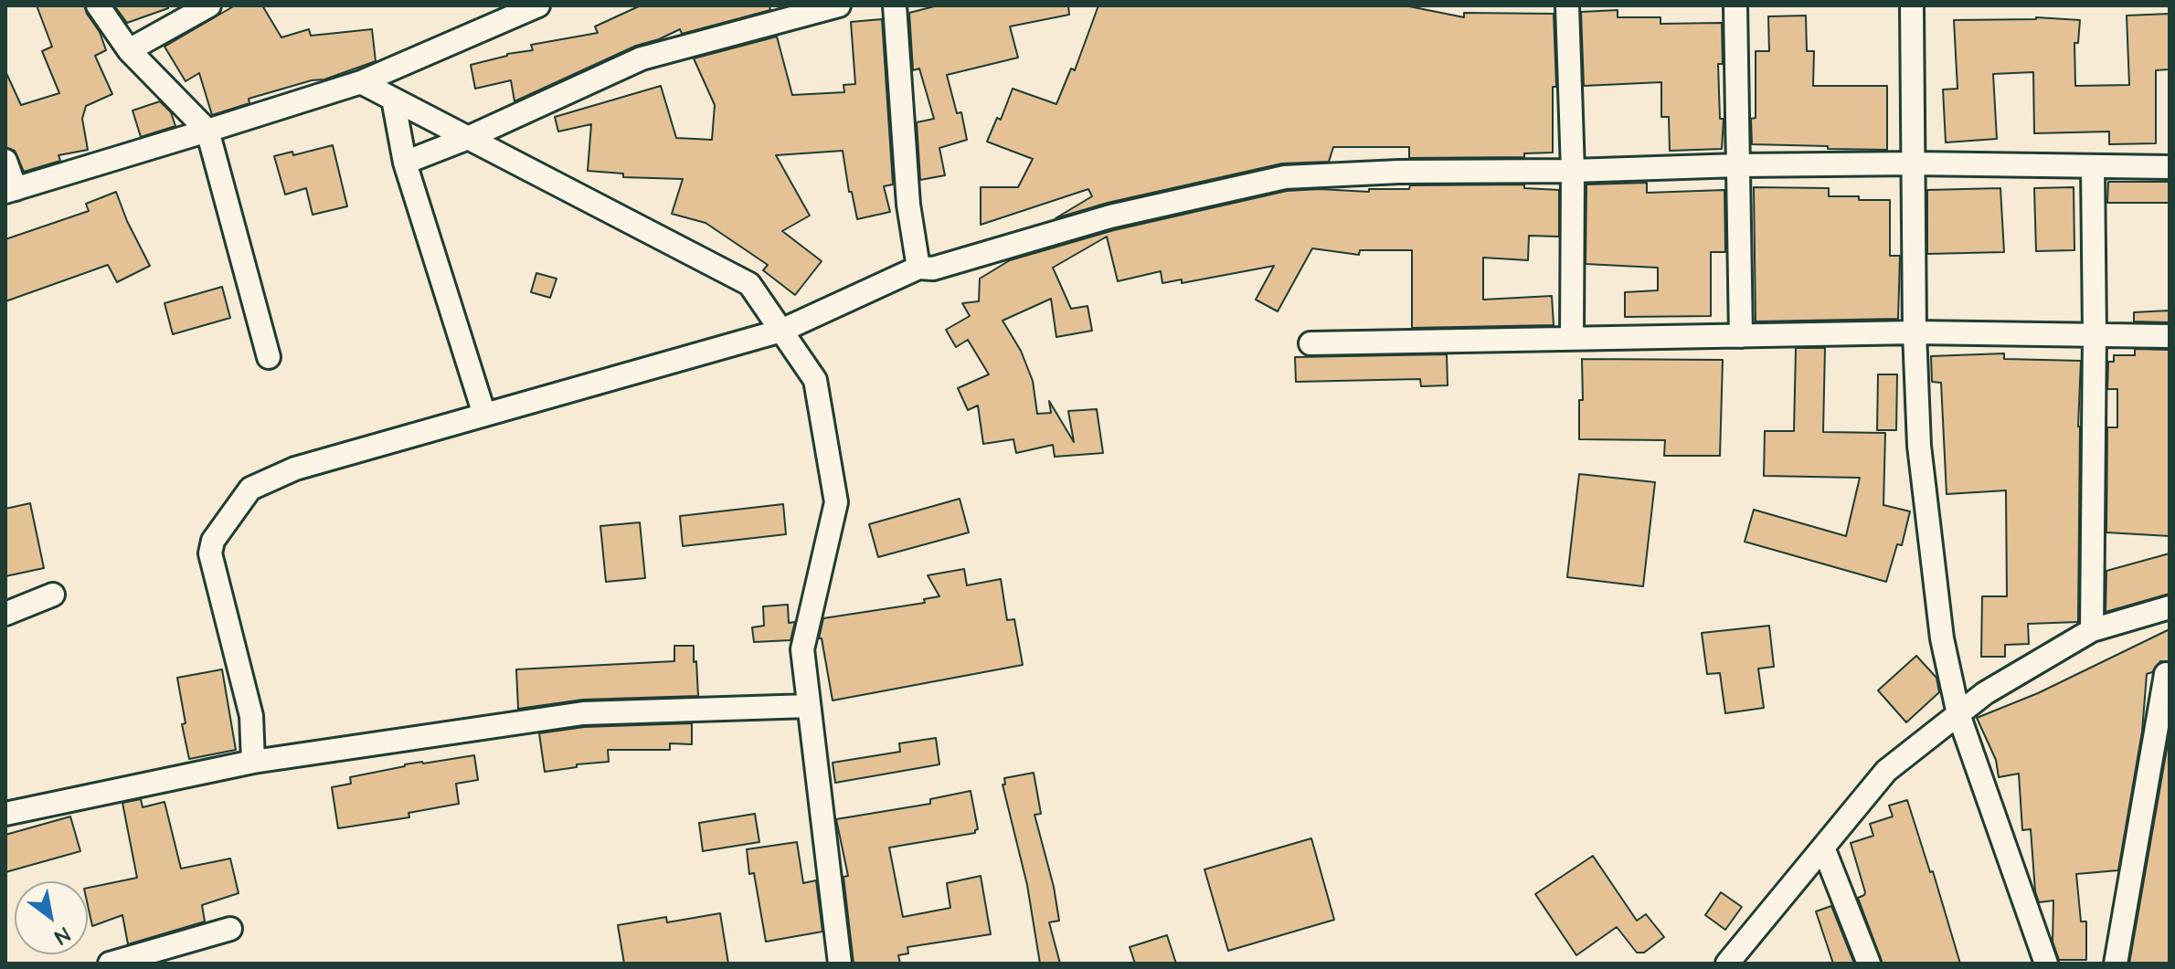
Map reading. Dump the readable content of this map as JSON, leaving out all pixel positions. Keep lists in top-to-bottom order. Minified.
{"north":"bottom right"}
